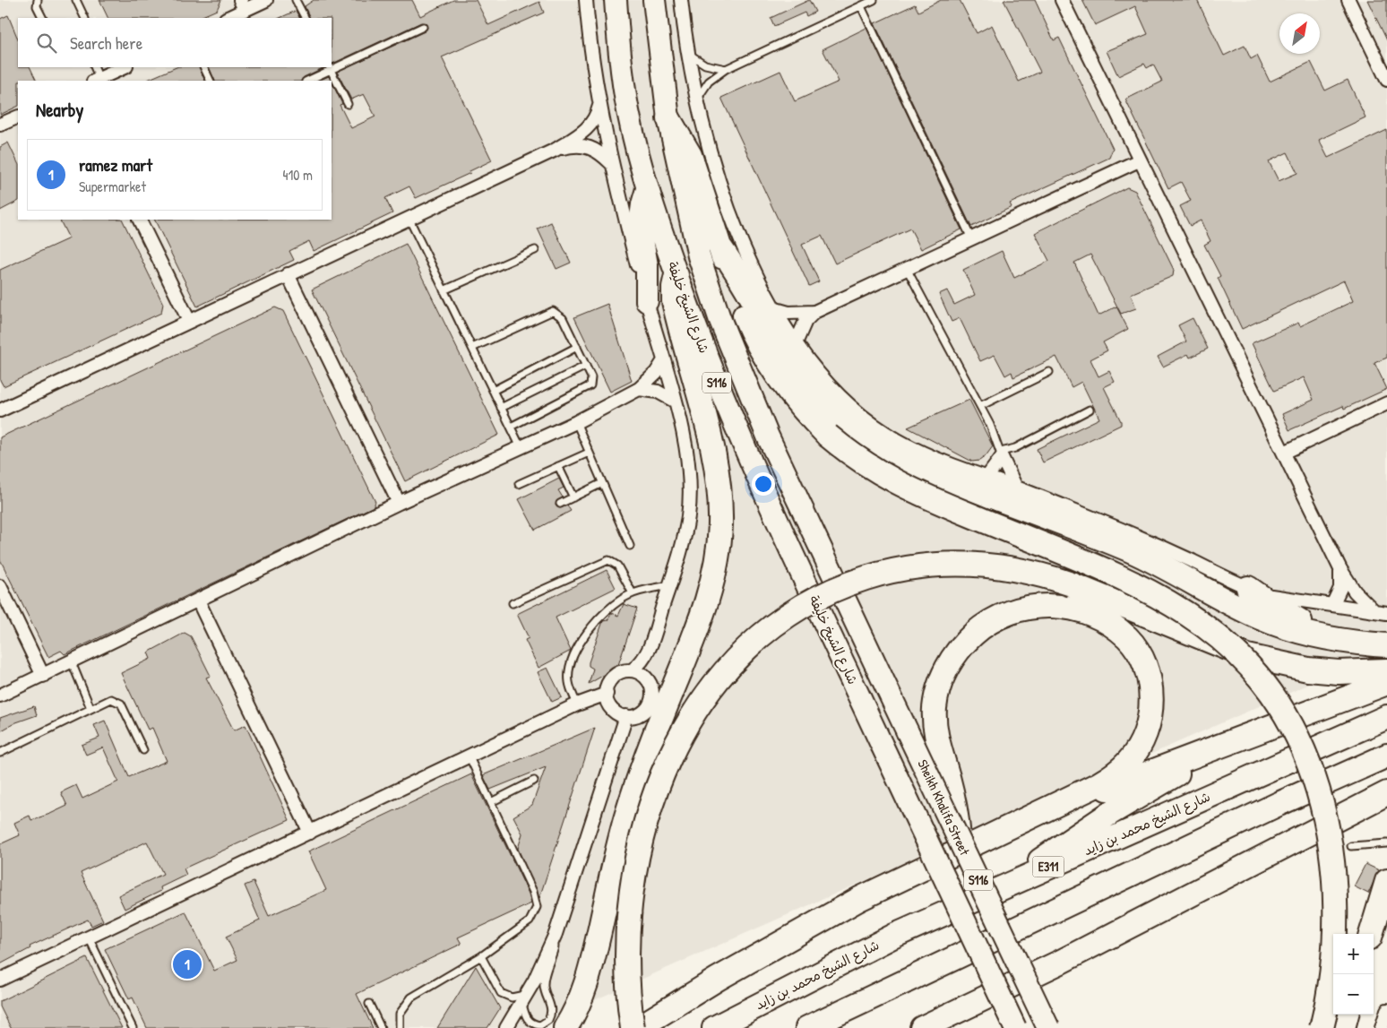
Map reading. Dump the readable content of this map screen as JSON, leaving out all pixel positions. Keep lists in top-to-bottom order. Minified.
{"streets":{"highway":["شارع الشيخ خليفة","S116","Sheikh Khalifa Street","شارع الشيخ محمد بن زايد","E311"]},"crossings":[["شارع الشيخ خليفة","Sheikh Khalifa Street"]],"north":"top right","page":{"search":"Search here","heading":"Nearby","list":[{"mark":"1","name":"ramez mart","note":"Supermarket","value":"410 m"}],"map_buttons":["+","−"],"pins":"1"}}
